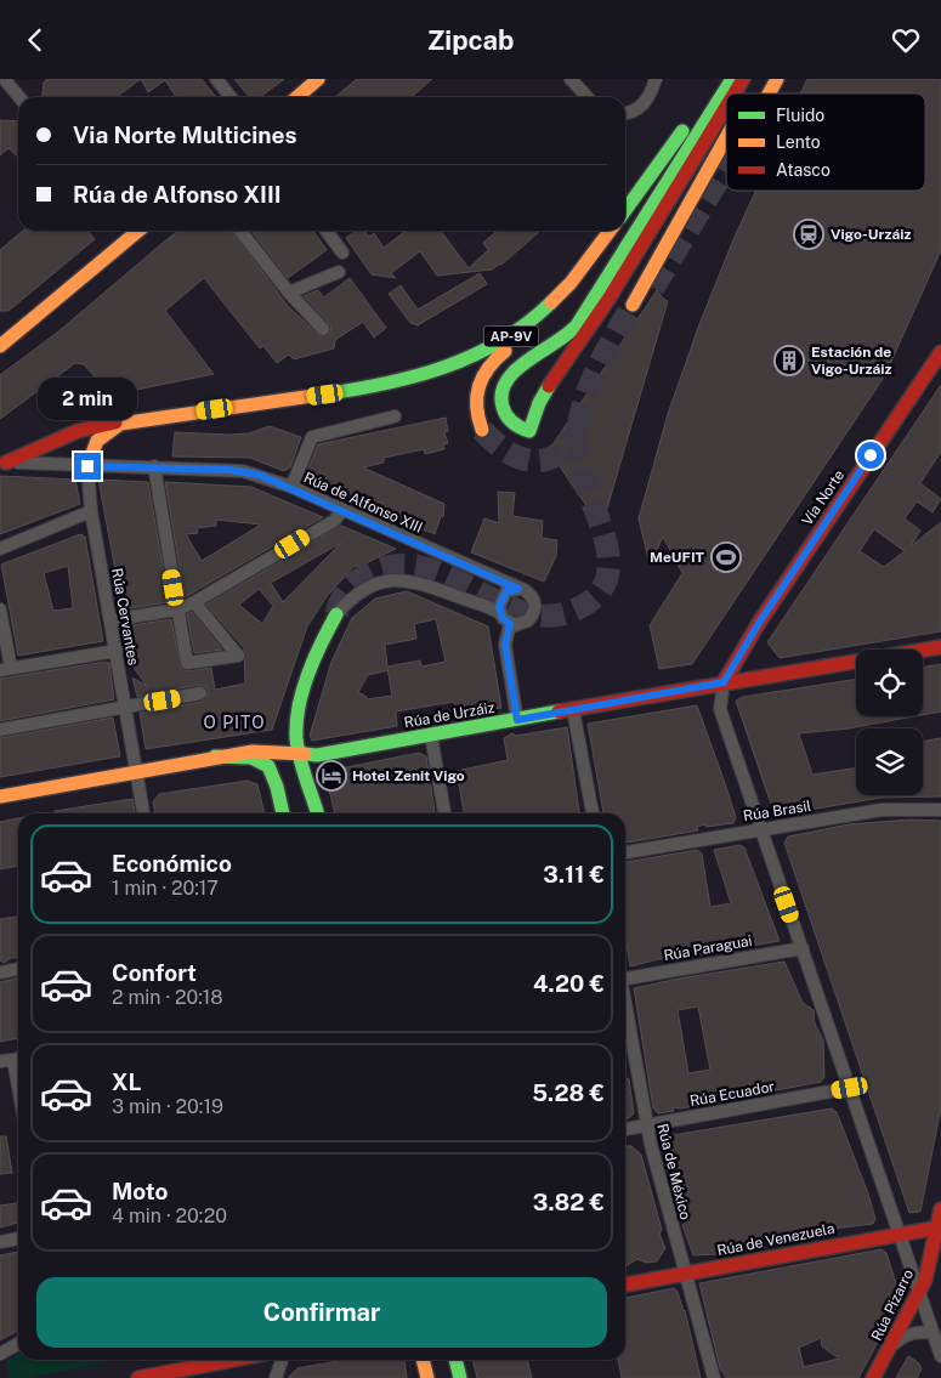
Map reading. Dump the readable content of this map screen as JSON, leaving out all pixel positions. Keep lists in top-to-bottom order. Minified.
{"streets":{"main road":["AP-9V","Vía Norte","Rúa de Urzáiz","Rúa de Venezuela","Rúa Pizarro"],"street":["Rúa de Alfonso XIII","Rúa Cervantes","Rúa Brasil","Rúa Paraguai","Rúa Ecuador","Rúa de México"]},"crossings":[["Vía Norte","Rúa de Urzáiz"],["Rúa de Alfonso XIII","Rúa Cervantes"],["Rúa Cervantes","Rúa de Urzáiz"],["Rúa Ecuador","Rúa de México"],["Rúa de México","Rúa de Venezuela"],["Rúa de Venezuela","Rúa Pizarro"]],"districts":["O PITO"],"places":{"station":["Vigo-Urzáiz"],"building":["Estación de Vigo-Urzáiz"],"sports":["MeUFIT"],"hotel":["Hotel Zenit Vigo"]},"legend":["Fluido","Lento","Atasco"],"page":{"header":"Zipcab","banner":["Via Norte Multicines","Rúa de Alfonso XIII"],"bubble":"2 min","list":[{"name":"Económico","note":"1 min · 20:17","value":"3.11 €"},{"name":"Confort","note":"2 min · 20:18","value":"4.20 €"},{"name":"XL","note":"3 min · 20:19","value":"5.28 €"},{"name":"Moto","note":"4 min · 20:20","value":"3.82 €"}],"buttons":"Confirmar"}}
